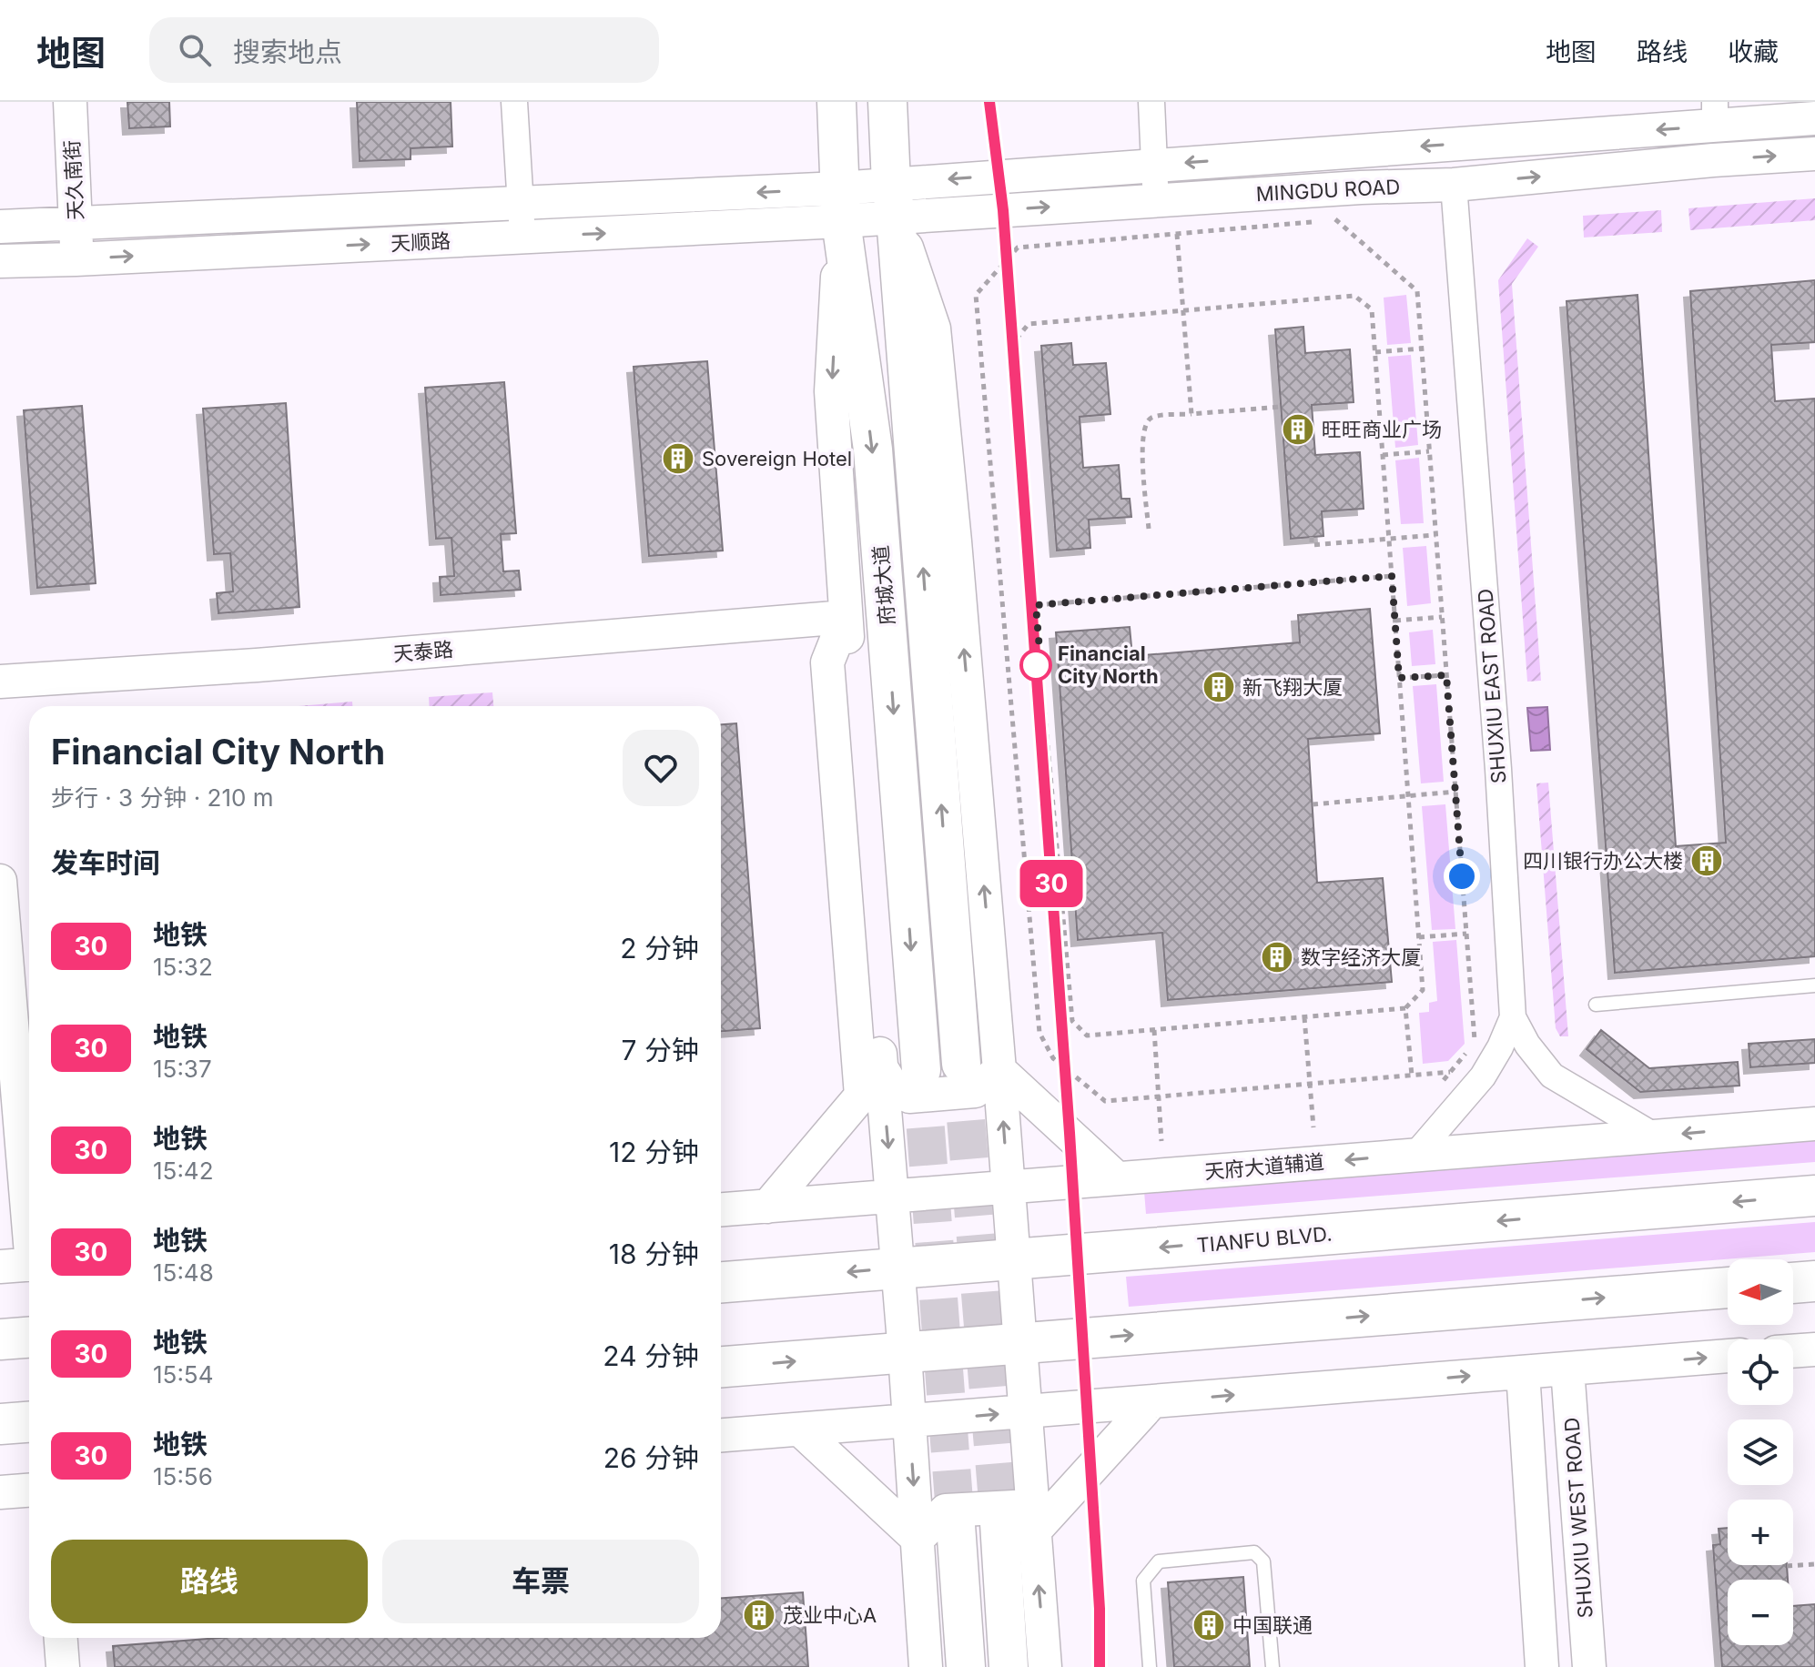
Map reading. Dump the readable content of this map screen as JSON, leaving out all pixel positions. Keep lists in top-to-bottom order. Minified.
{"streets":{"main road":["府城大道","TIANFU BLVD."],"street":["天久南街","MINGDU ROAD","天顺路","天泰路","SHUXIU EAST ROAD","天府大道辅道","SHUXIU WEST ROAD"]},"crossings":[["天久南街","天顺路"],["MINGDU ROAD","府城大道"],["MINGDU ROAD","SHUXIU EAST ROAD"],["天顺路","府城大道"],["SHUXIU EAST ROAD","天府大道辅道"]],"places":{"building":["旺旺商业广场","Sovereign Hotel","新飞翔大厦","四川银行办公大楼","数字经济大厦","茂业中心A","中国联通"],"other":["Financial City North"]},"lines":["metro line 30"],"north":"left","page":{"header":"地图","search":"搜索地点","nav":["地图","路线","收藏"],"on_map":"30","heading":[["Financial City North","步行 · 3 分钟 · 210 m"],"发车时间"],"list":[{"mark":"30","name":"地铁","note":"15:32","value":"2 分钟"},{"mark":"30","name":"地铁","note":"15:37","value":"7 分钟"},{"mark":"30","name":"地铁","note":"15:42","value":"12 分钟"},{"mark":"30","name":"地铁","note":"15:48","value":"18 分钟"},{"mark":"30","name":"地铁","note":"15:54","value":"24 分钟"},{"mark":"30","name":"地铁","note":"15:56","value":"26 分钟"}],"map_buttons":["+","−"],"buttons":["路线","车票"]}}
